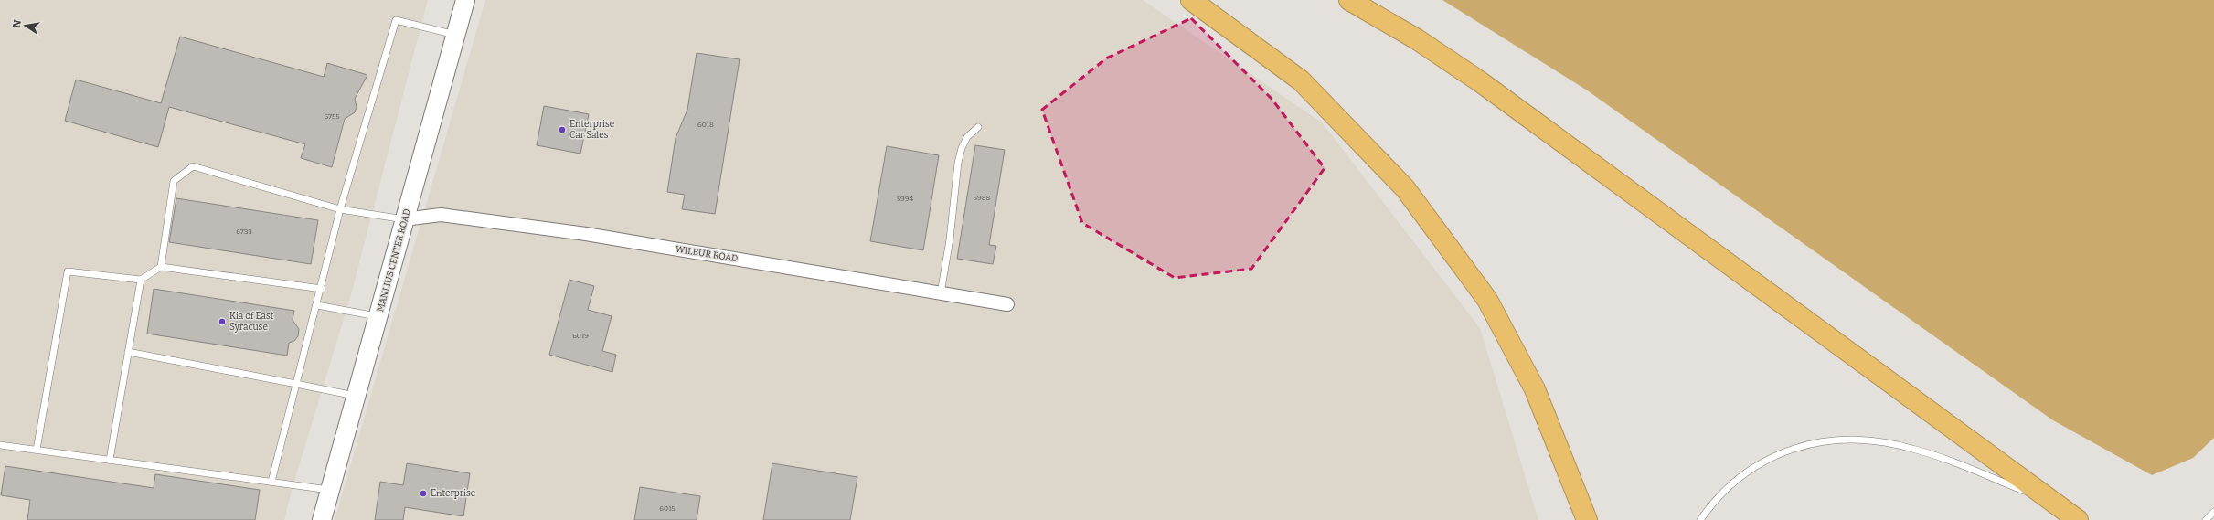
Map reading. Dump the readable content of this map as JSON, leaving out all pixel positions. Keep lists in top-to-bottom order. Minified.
{"streets":{"main road":["MANLIUS CENTER ROAD"],"street":["WILBUR ROAD"]},"crossings":[["WILBUR ROAD","MANLIUS CENTER ROAD"]],"places":["Enterprise Car Sales","Kia of East Syracuse","Enterprise"],"house_numbers":["6755","6018","5988","5994","6733","6019","6015"],"north":"left"}
